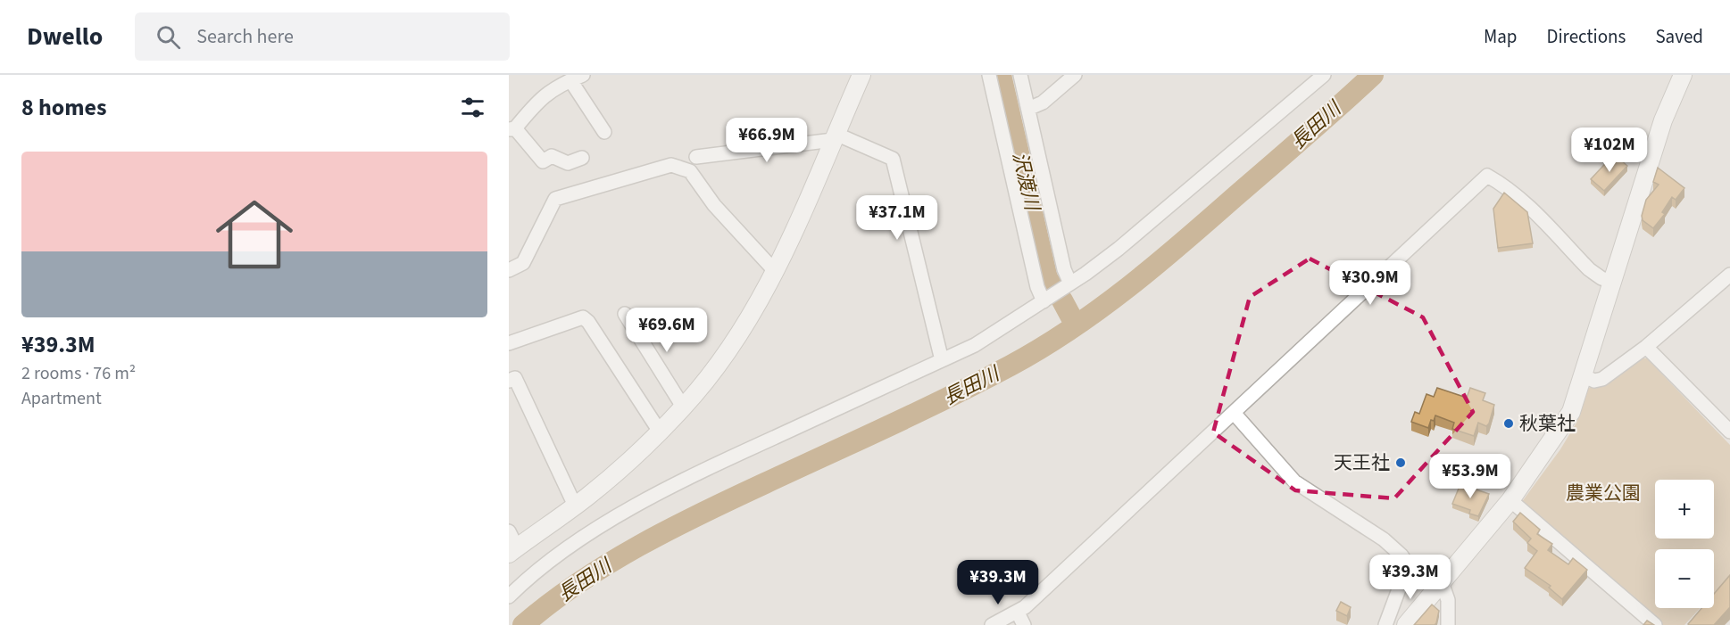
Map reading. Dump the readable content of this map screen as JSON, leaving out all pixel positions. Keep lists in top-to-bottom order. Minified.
{"water":["長田川","沢渡川"],"parks":["農業公園"],"places":["秋葉社","天王社"],"page":{"header":"Dwello","search":"Search here","nav":["Map","Directions","Saved"],"heading":"8 homes","price":["¥66.9M","¥102M","¥37.1M","¥30.9M","¥69.6M","¥53.9M","¥39.3M","¥39.3M"],"list":[{"name":"¥39.3M","note":"2 rooms · 76 m² · Apartment"}],"map_buttons":["+","−"]}}
